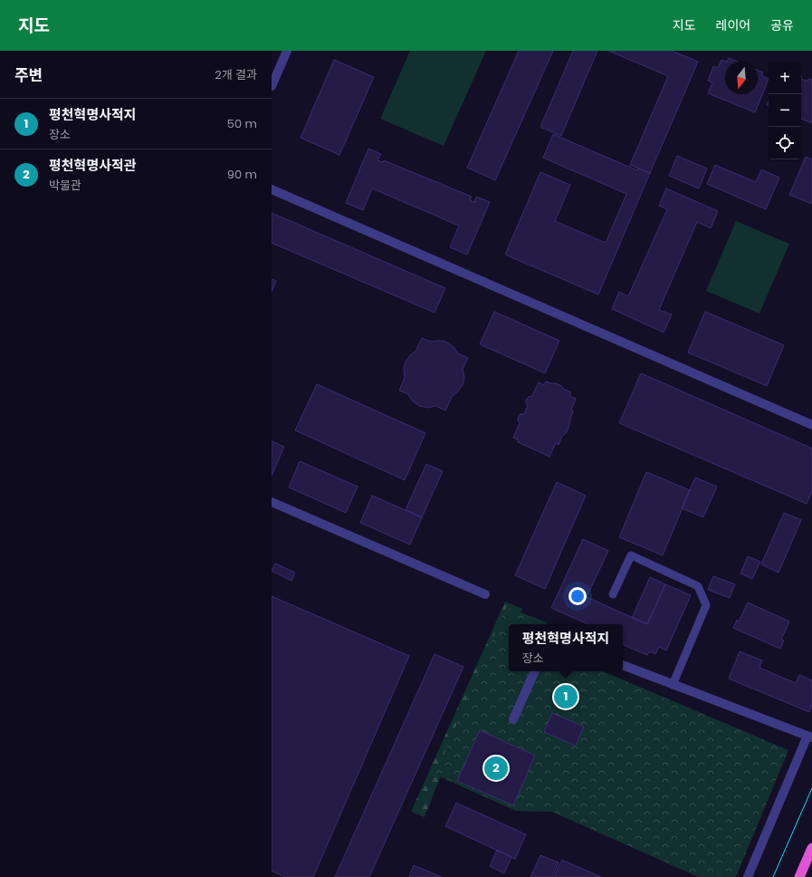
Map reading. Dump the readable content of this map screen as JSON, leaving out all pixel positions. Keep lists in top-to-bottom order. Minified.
{"north":"bottom","page":{"header":"지도","nav":["지도","레이어","공유"],"heading":["주변","2개 결과"],"map_buttons":["+","−"],"list":[{"mark":"1","name":"평천혁명사적지","note":"장소","value":"50 m"},{"mark":"2","name":"평천혁명사적관","note":"박물관","value":"90 m"}],"popup":["평천혁명사적지","장소"],"pins":["1","2"]}}
